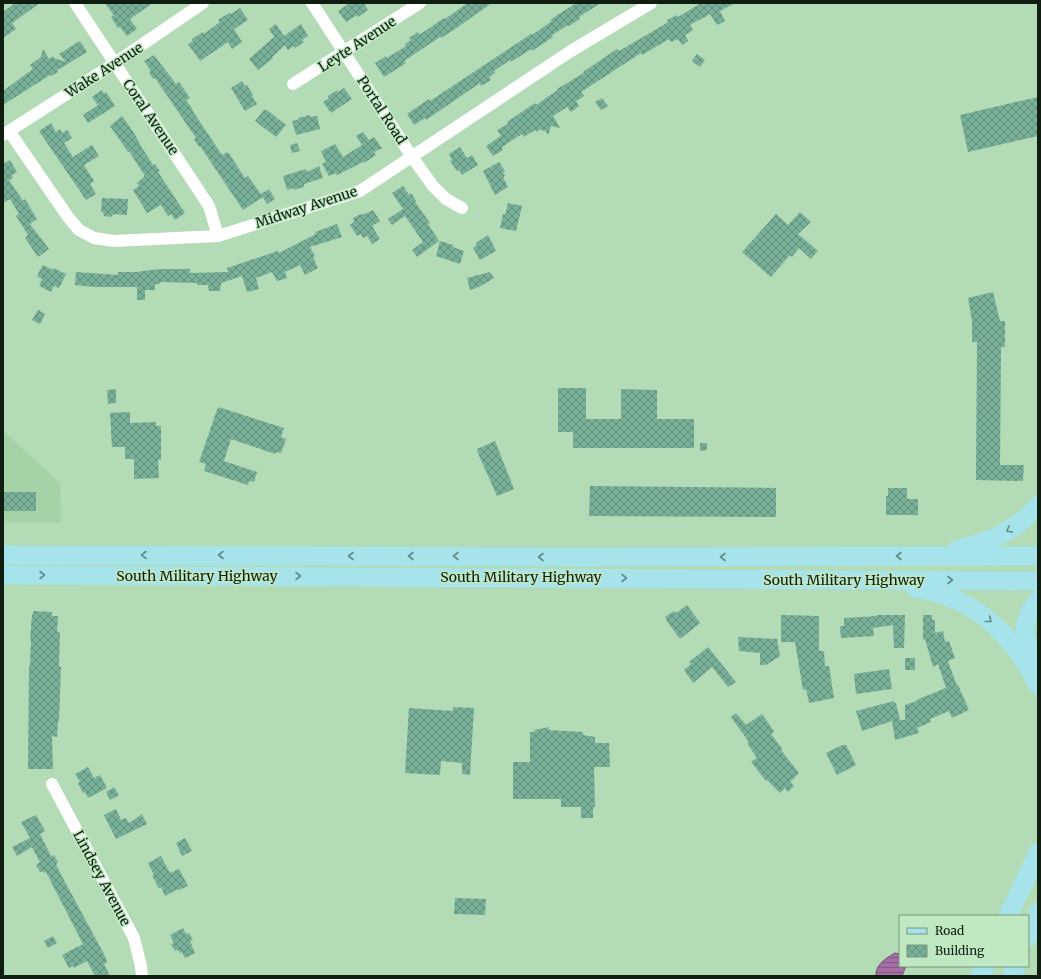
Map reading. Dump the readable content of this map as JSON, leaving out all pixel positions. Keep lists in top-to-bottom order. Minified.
{"streets":{"main road":["South Military Highway"],"street":["Leyte Avenue","Wake Avenue","Portal Road","Coral Avenue","Midway Avenue","Lindsey Avenue"]},"crossings":[["Leyte Avenue","Portal Road"],["Wake Avenue","Coral Avenue"],["Wake Avenue","Midway Avenue"],["Portal Road","Midway Avenue"],["Coral Avenue","Midway Avenue"]],"legend":["Road","Building"]}
